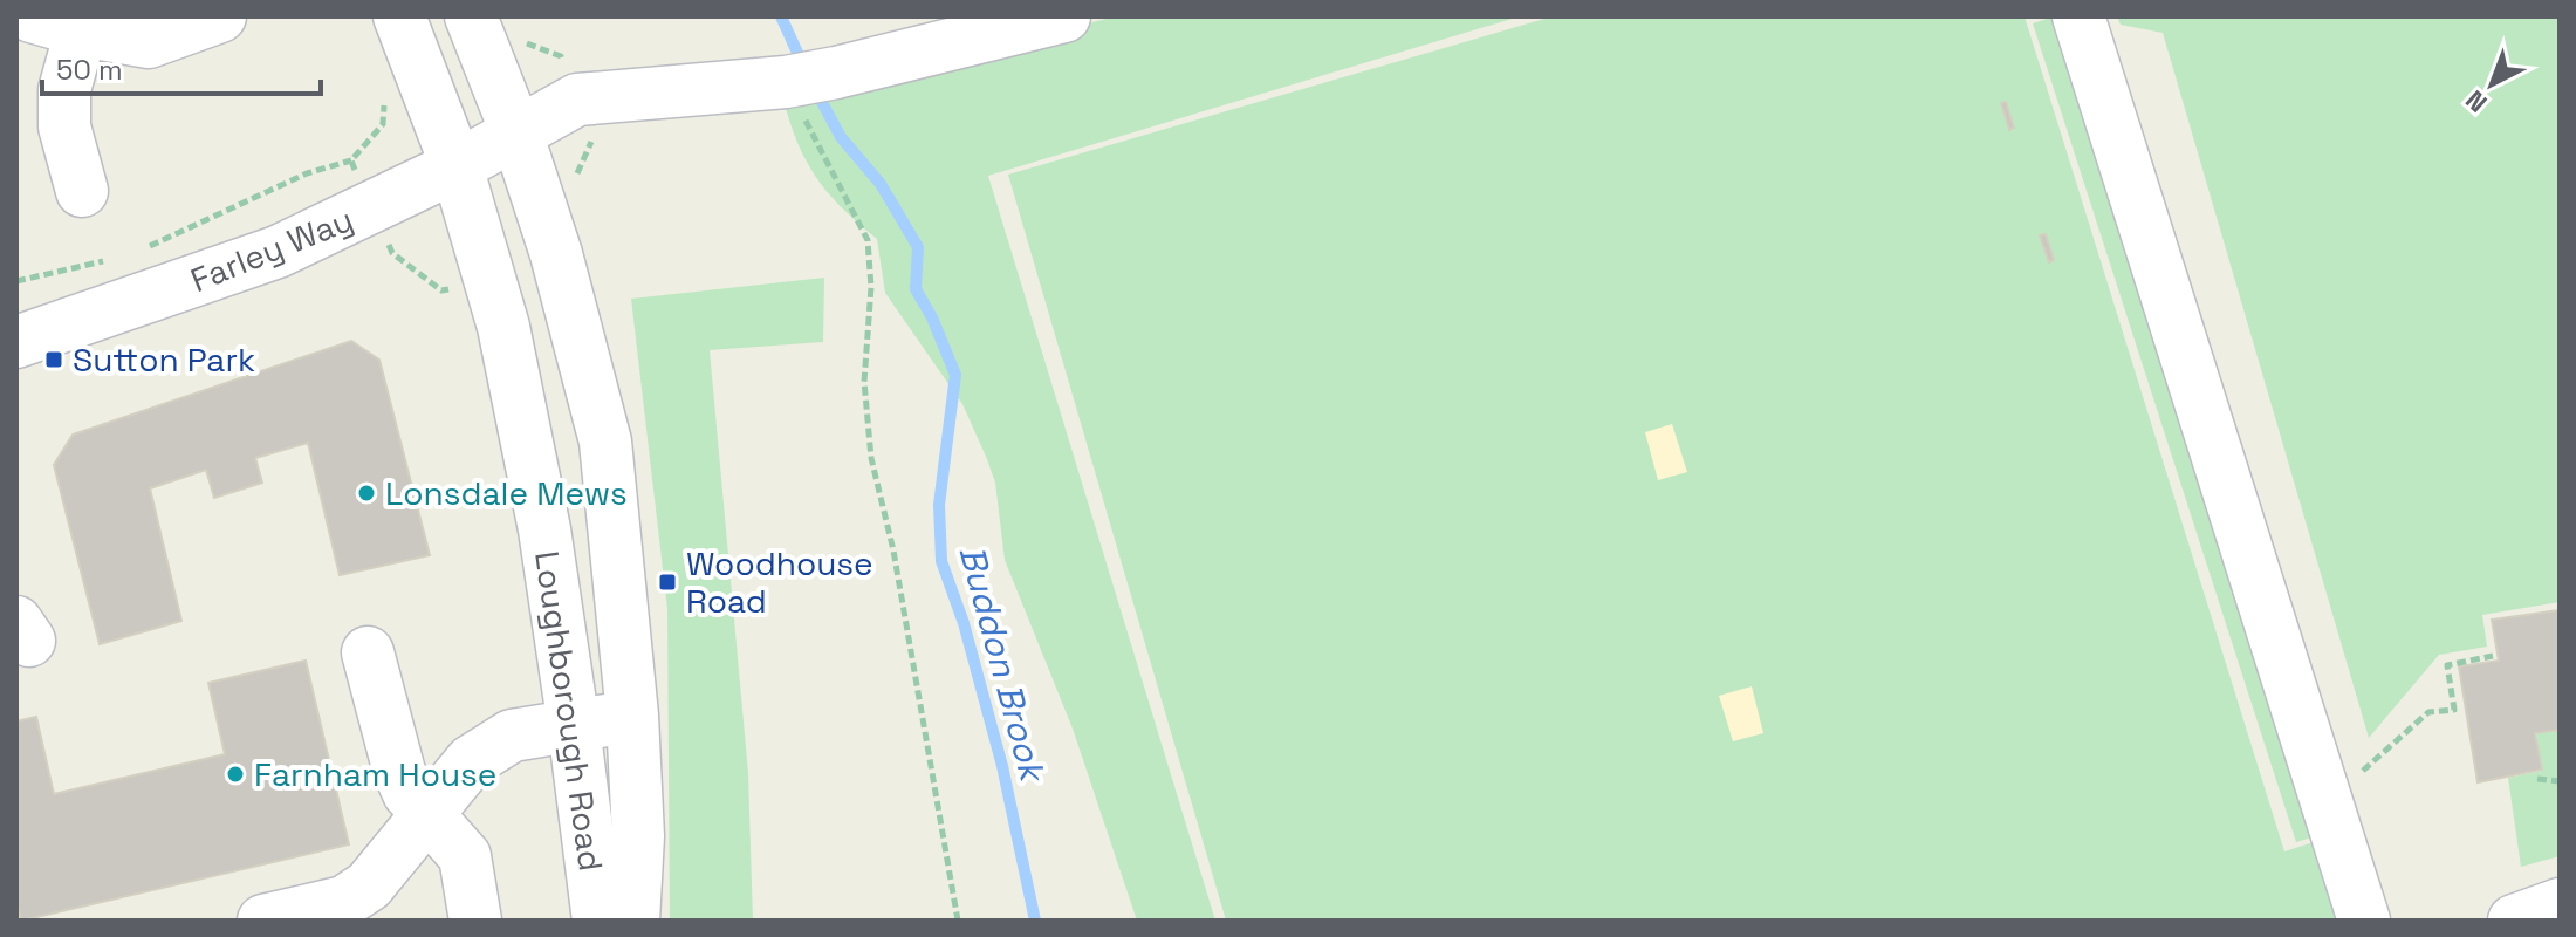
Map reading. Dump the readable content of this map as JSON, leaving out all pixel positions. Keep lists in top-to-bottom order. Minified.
{"streets":{"street":["Farley Way","Loughborough Road"]},"crossings":[["Farley Way","Loughborough Road"]],"water":["Buddon Brook"],"places":{"transit":["Sutton Park","Woodhouse Road"],"other":["Lonsdale Mews","Farnham House"]},"scale_bar":"50 m","north":"bottom left"}
